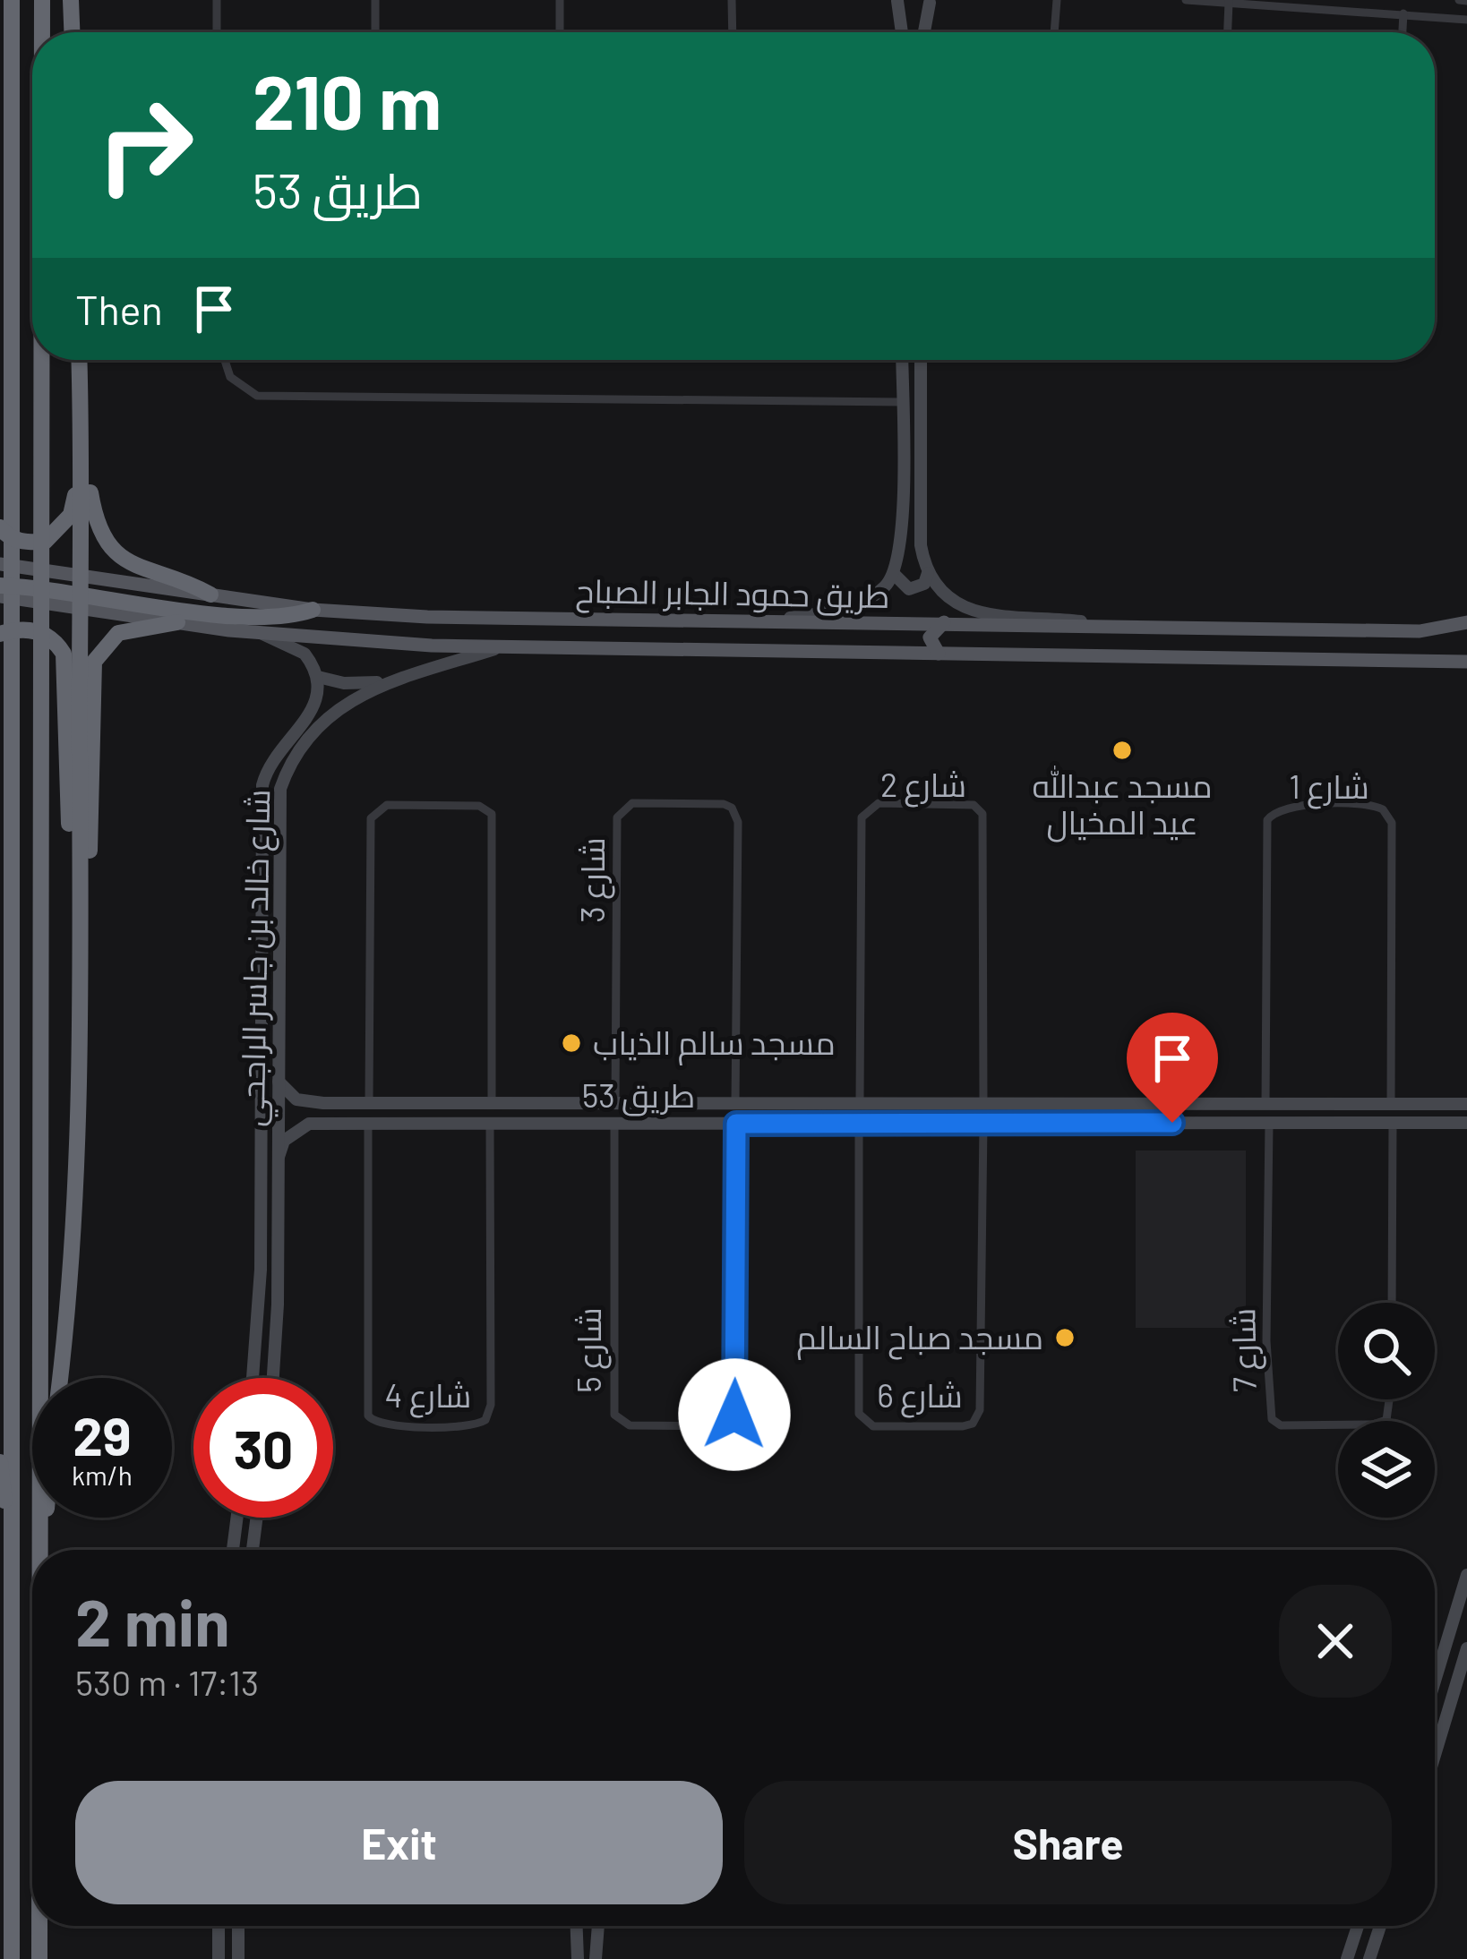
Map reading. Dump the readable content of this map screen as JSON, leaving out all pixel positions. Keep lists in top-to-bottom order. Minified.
{"streets":{"main road":["طريق حمود الجابر الصباح"],"street":["شارع 2","شارع 1","شارع 3","شارع خالد بن جاسر الراجحي","طريق 53","شارع 5","شارع 7","شارع 4","شارع 6"]},"crossings":[["طريق حمود الجابر الصباح","شارع خالد بن جاسر الراجحي"],["شارع 2","طريق 53"],["شارع 1","طريق 53"],["شارع 3","طريق 53"],["شارع خالد بن جاسر الراجحي","طريق 53"],["طريق 53","شارع 5"],["طريق 53","شارع 7"],["طريق 53","شارع 4"],["طريق 53","شارع 6"]],"places":["مسجد عبدالله عيد المخيال","مسجد سالم الذياب","مسجد صباح السالم"],"page":{"turn":["210 m","طريق 53"],"then":"Then","speed":"29 km/h","limit":"30","heading":["2 min","530 m · 17:13"],"buttons":["Exit","Share"]}}
